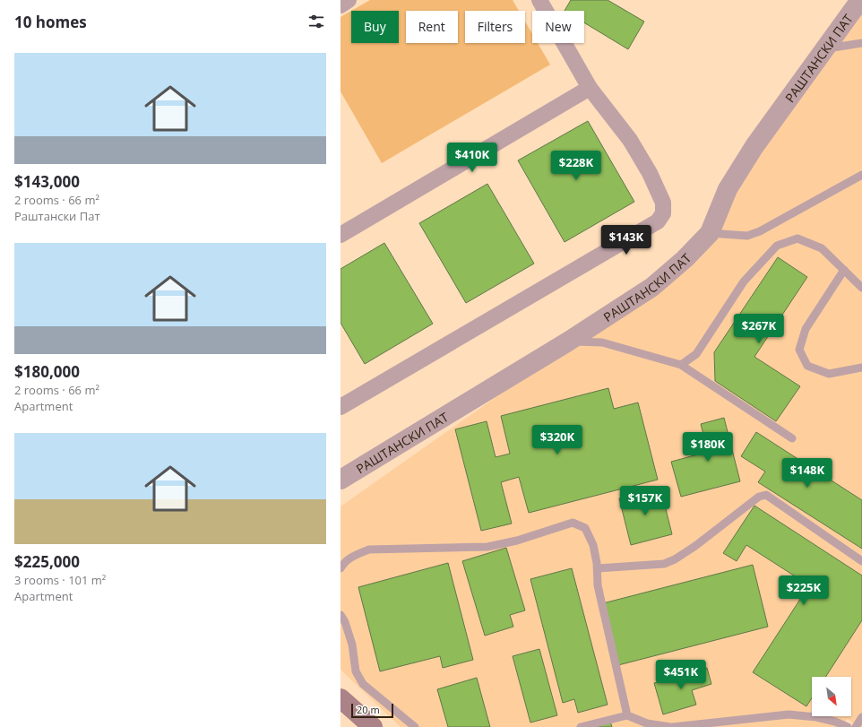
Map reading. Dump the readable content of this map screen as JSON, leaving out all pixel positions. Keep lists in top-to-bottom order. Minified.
{"streets":{"street":["РАШТАНСКИ ПАТ"]},"scale_bar":"20 m","north":"bottom right","page":{"heading":"10 homes","chip":["Buy","Rent","Filters","New"],"list":[{"name":"$143,000","note":"2 rooms · 66 m² · Раштански Пат"},{"name":"$180,000","note":"2 rooms · 66 m² · Apartment"},{"name":"$225,000","note":"3 rooms · 101 m² · Apartment"}],"price":["$410K","$228K","$143K","$267K","$320K","$180K","$148K","$157K","$225K","$451K"],"scale":"20 m"}}
